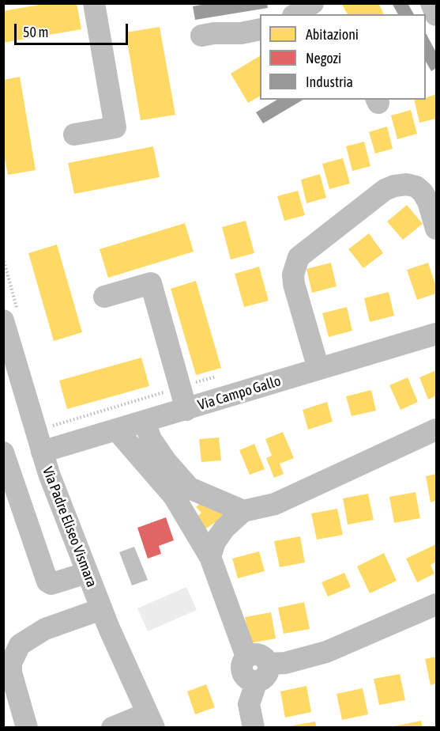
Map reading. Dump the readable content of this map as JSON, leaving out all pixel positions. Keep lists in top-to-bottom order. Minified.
{"streets":{"street":["Via Campo Gallo","Via Padre Eliseo Vismara"]},"crossings":[["Via Campo Gallo","Via Padre Eliseo Vismara"]],"legend":["Abitazioni","Negozi","Industria"],"scale_bar":"50 m"}
